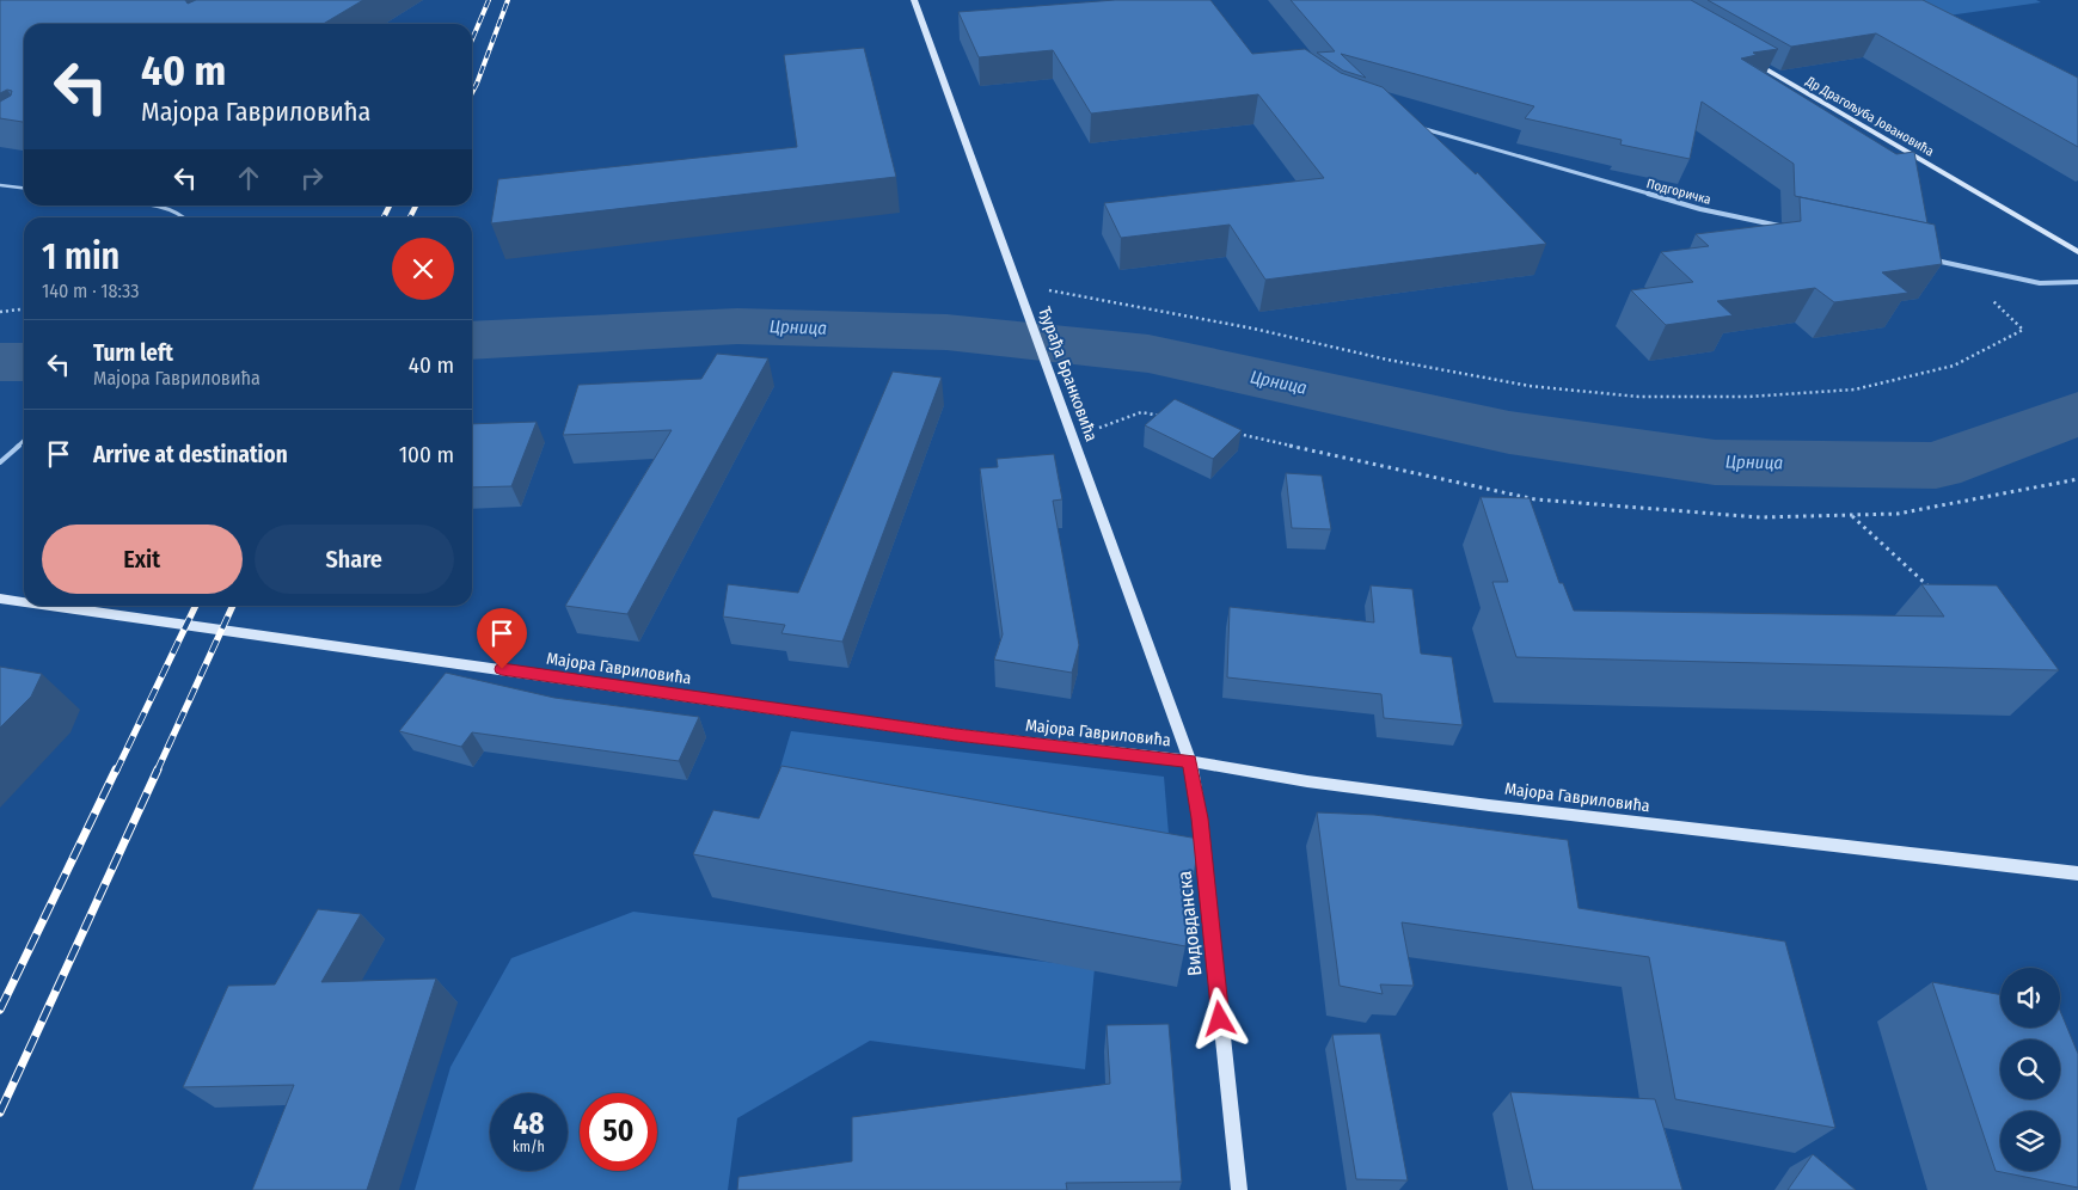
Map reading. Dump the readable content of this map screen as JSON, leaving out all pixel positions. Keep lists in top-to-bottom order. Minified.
{"streets":{"street":["Др Драгољуба Јовановића","Подгоричка","Ђурађа Бранковића","Мајора Гавриловића","Видовданска"]},"crossings":[["Ђурађа Бранковића","Мајора Гавриловића"],["Ђурађа Бранковића","Видовданска"],["Мајора Гавриловића","Видовданска"]],"water":["Црница"],"page":{"turn":["40 m","Мајора Гавриловића"],"heading":["1 min","140 m · 18:33"],"list":[{"name":"Turn left","note":"Мајора Гавриловића","value":"40 m"},{"name":"Arrive at destination","value":"100 m"}],"buttons":["Exit","Share"],"speed":"48 km/h","limit":"50"}}
